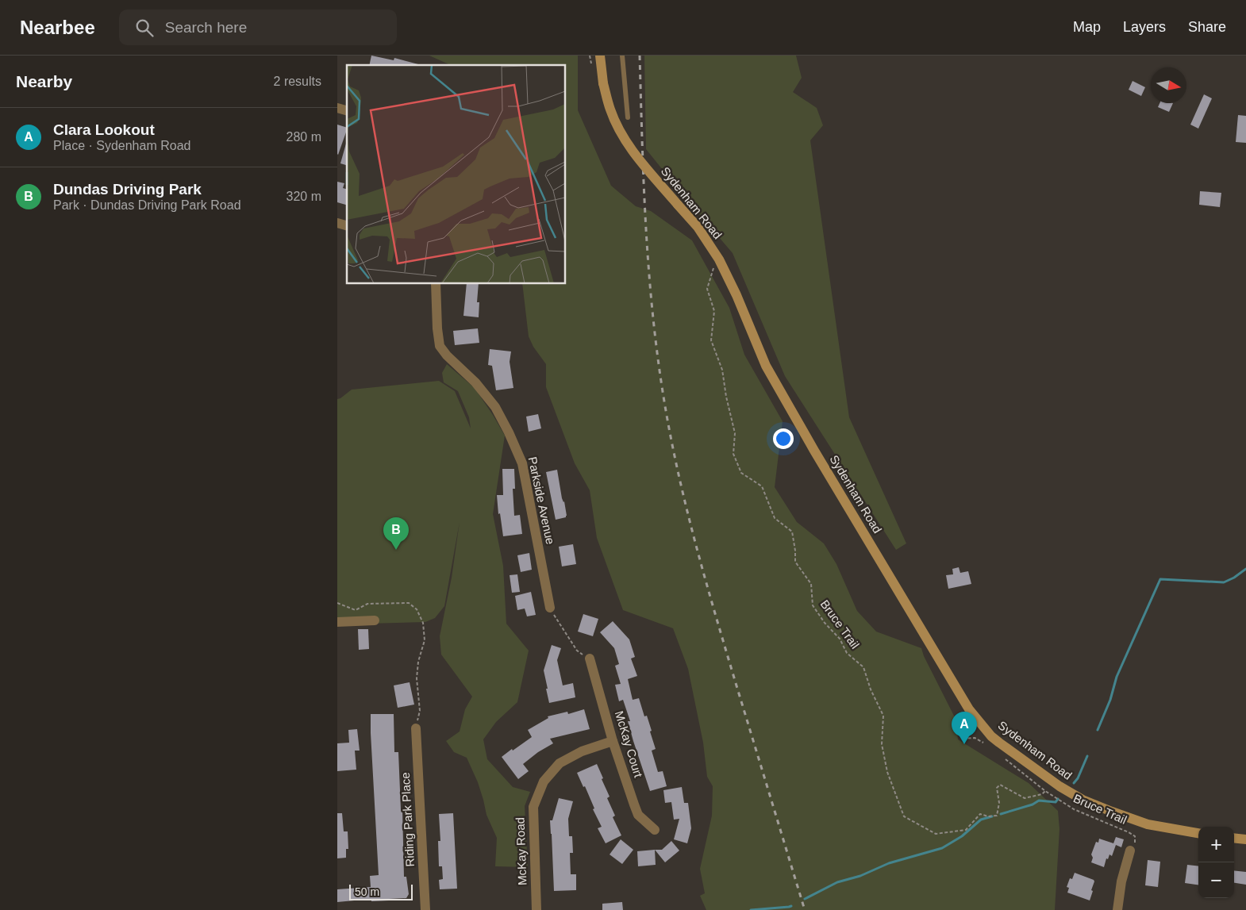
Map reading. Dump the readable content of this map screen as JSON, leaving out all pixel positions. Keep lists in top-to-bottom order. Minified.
{"streets":{"main road":["Sydenham Road"],"street":["Parkside Avenue","McKay Court","Riding Park Place","McKay Road"],"path":["Bruce Trail"]},"crossings":[["McKay Court","McKay Road"]],"scale_bar":"50 m","north":"right","page":{"header":"Nearbee","search":"Search here","nav":["Map","Layers","Share"],"heading":["Nearby","2 results"],"list":[{"mark":"A","name":"Clara Lookout","note":"Place · Sydenham Road","value":"280 m"},{"mark":"B","name":"Dundas Driving Park","note":"Park · Dundas Driving Park Road","value":"320 m"}],"pins":["B","A"],"map_buttons":["+","−"],"scale":"50 m"}}
